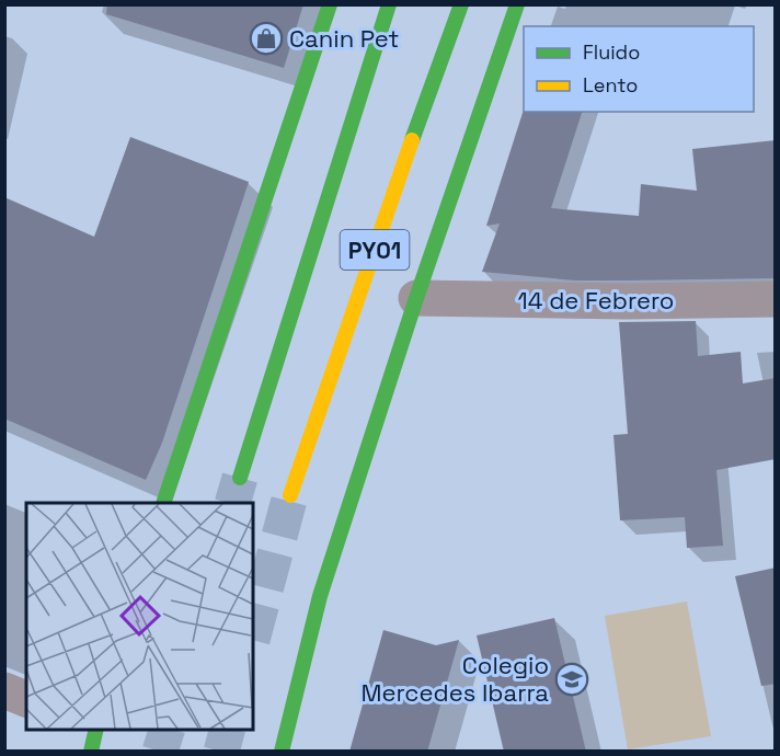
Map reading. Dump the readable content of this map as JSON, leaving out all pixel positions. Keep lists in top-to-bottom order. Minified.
{"streets":{"highway":["PY01"],"street":["14 de Febrero"]},"places":{"shop":["Canin Pet"],"school or university":["Colegio Mercedes Ibarra"]},"legend":["Fluido","Lento"]}
